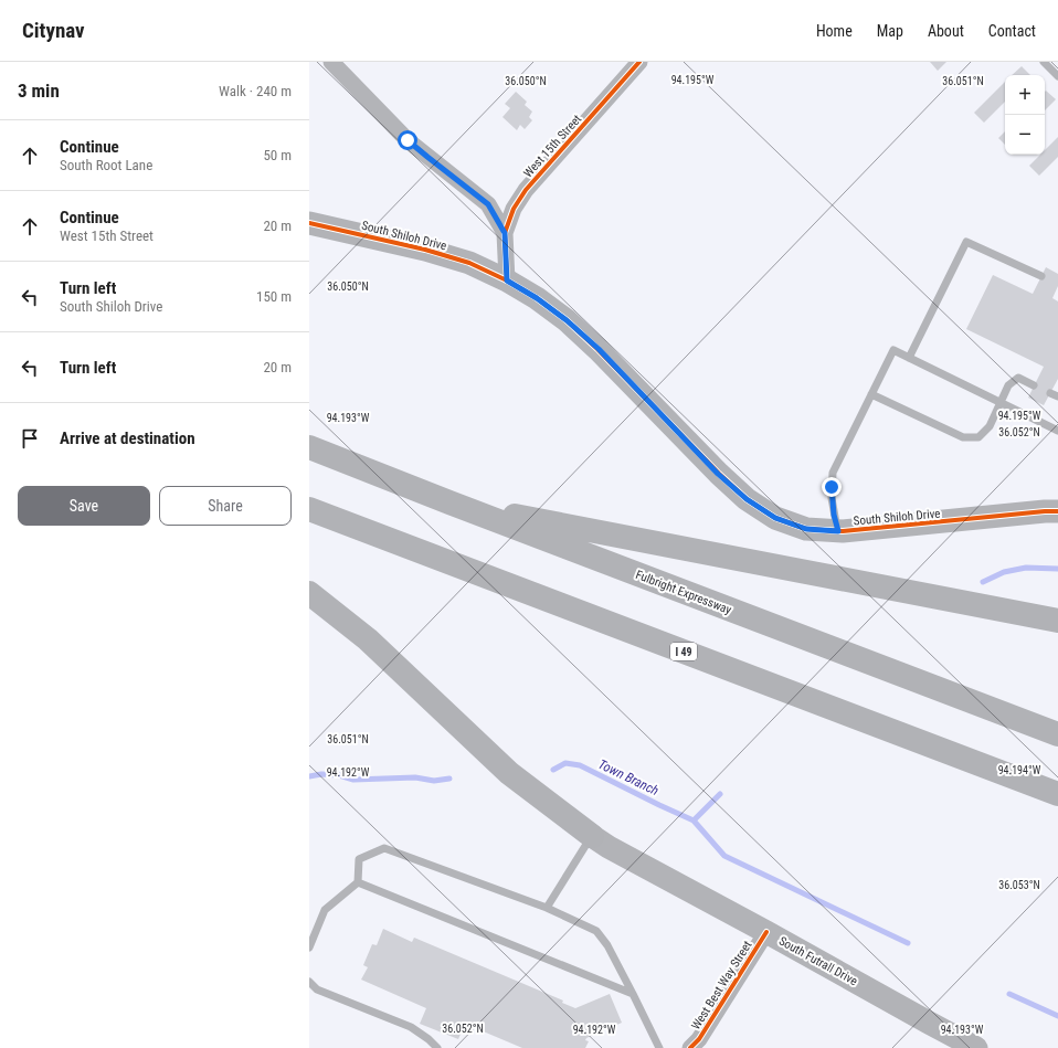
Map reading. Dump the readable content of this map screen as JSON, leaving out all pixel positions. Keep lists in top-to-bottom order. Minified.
{"streets":{"highway":["Fulbright Expressway","I 49"],"street":["West 15th Street","South Shiloh Drive","South Futrall Drive","West Best Way Street"]},"crossings":[["West 15th Street","South Shiloh Drive"],["South Futrall Drive","West Best Way Street"]],"water":["Town Branch"],"page":{"header":"Citynav","nav":["Home","Map","About","Contact"],"heading":["3 min","Walk · 240 m"],"map_buttons":["+","−"],"list":[["Continue","South Root Lane","50 m"],["Continue","West 15th Street","20 m"],["Turn left","South Shiloh Drive","150 m"],["Turn left","20 m"],"Arrive at destination"],"buttons":["Save","Share"]},"coordinates":["94.195°W","36.050°N","36.051°N","94.193°W","36.052°N","94.194°W","94.192°W","36.053°N"]}
